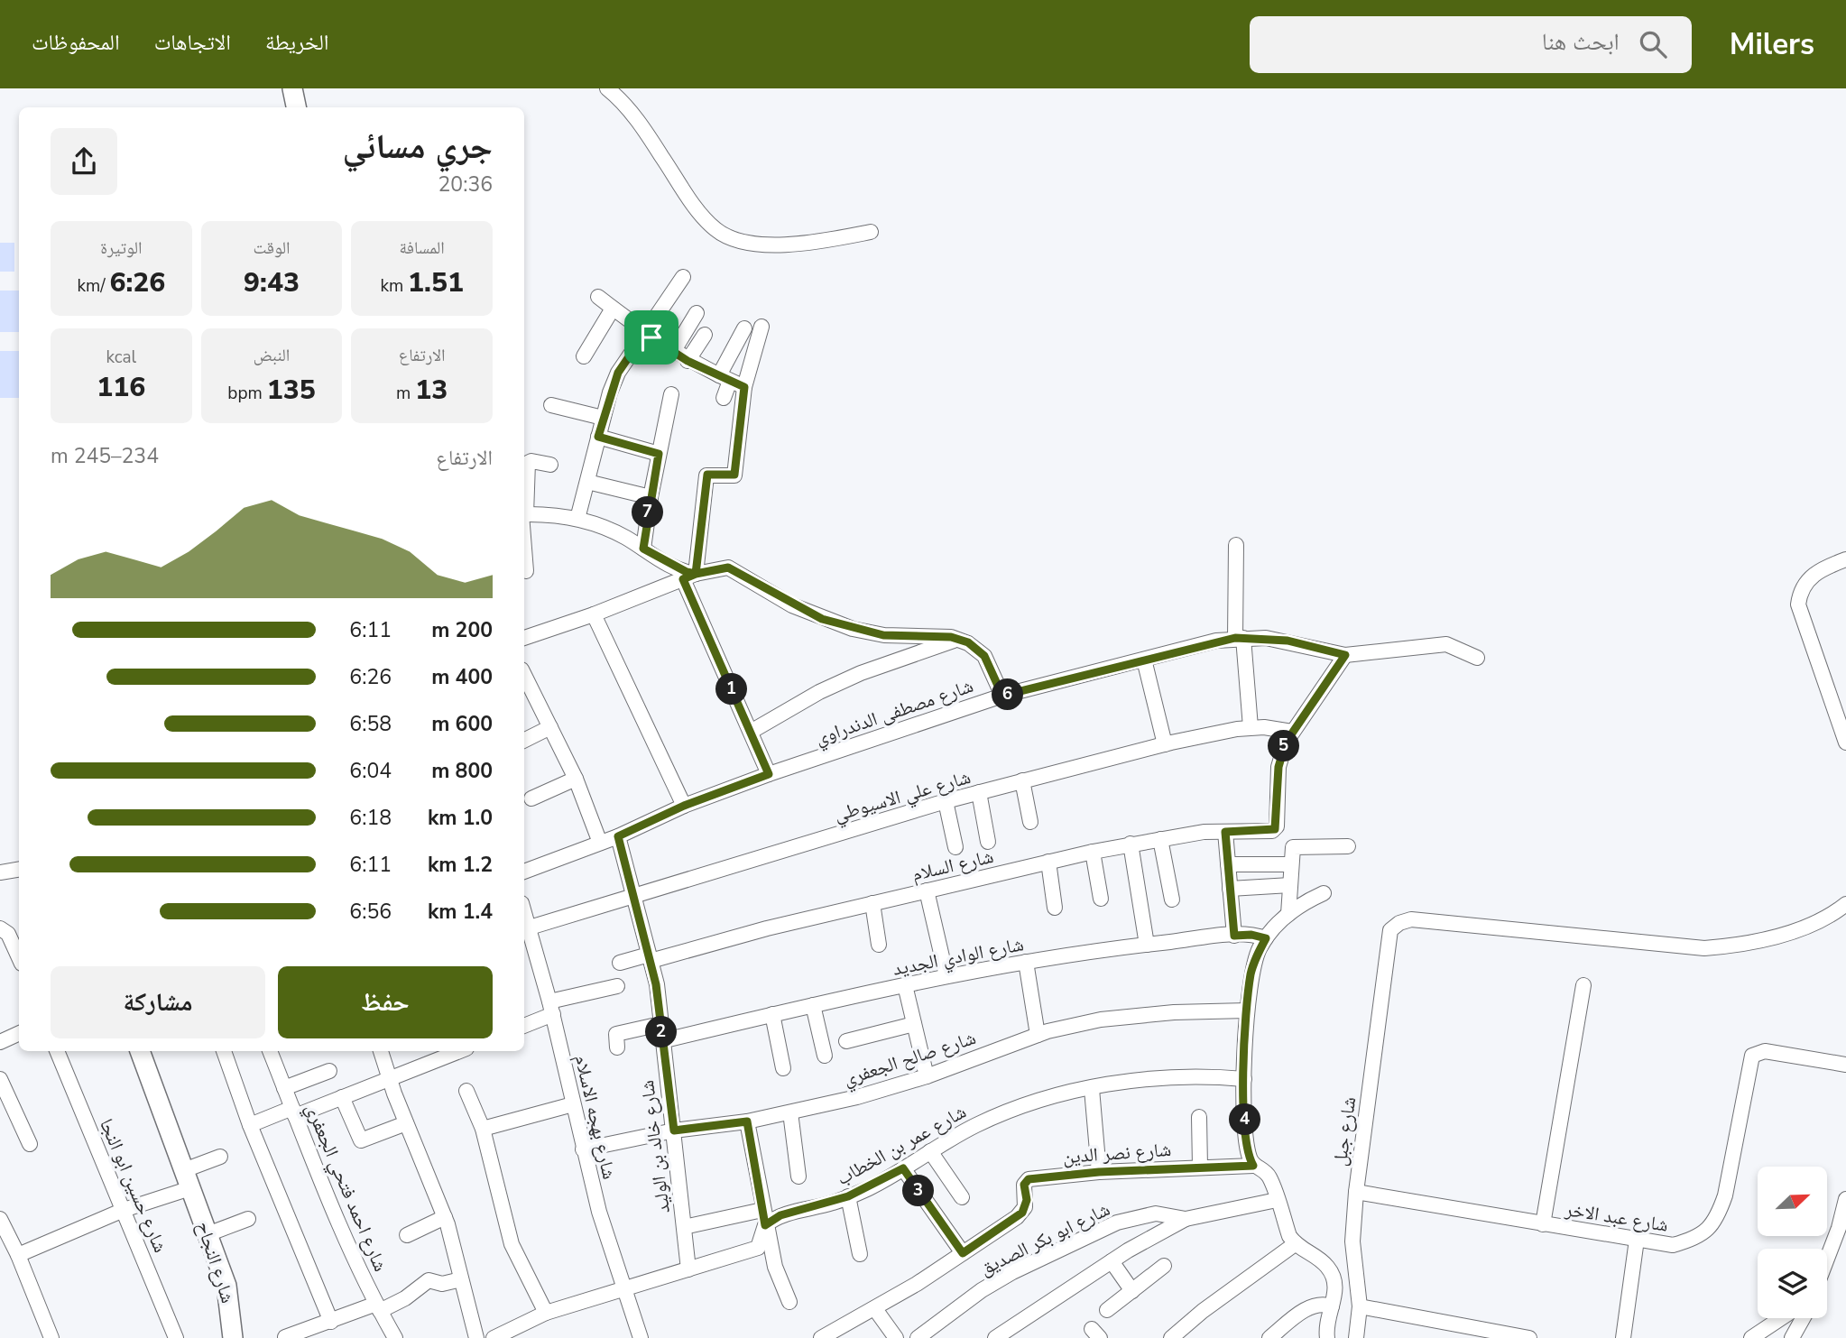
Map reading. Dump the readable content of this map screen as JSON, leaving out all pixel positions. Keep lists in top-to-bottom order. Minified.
{"streets":{"street":["شارع مصطفى الدندراوي","شارع علي الاسيوطي","شارع السلام","شارع الوادي الجديد","شارع صالح الجعفري","شارع بهجه الاسلام","شارع جبل","شارع عمر بن الخطاب","شارع خالد بن الوليد","شارع نصر الدين","شارع حسين ابو النجا","شارع احمد فتحي الجعفري","شارع عبد الاخر","شارع ابو بكر الصديق","شارع النجاح"]},"crossings":[["شارع مصطفى الدندراوي","شارع خالد بن الوليد"],["شارع علي الاسيوطي","شارع السلام"],["شارع علي الاسيوطي","شارع بهجه الاسلام"],["شارع علي الاسيوطي","شارع خالد بن الوليد"],["شارع السلام","شارع خالد بن الوليد"],["شارع الوادي الجديد","شارع خالد بن الوليد"],["شارع صالح الجعفري","شارع بهجه الاسلام"],["شارع صالح الجعفري","شارع خالد بن الوليد"],["شارع جبل","شارع عبد الاخر"],["شارع عمر بن الخطاب","شارع خالد بن الوليد"]],"north":"top right","page":{"header":"Milers","search":"ابحث هنا","nav":["الخريطة","الاتجاهات","المحفوظات"],"heading":["جري مسائي","20:36"],"stats":[["المسافة","1.51 km"],["الوقت","9:43"],["الوتيرة","6:26 /km"],["الارتفاع","13 m"],["النبض","135 bpm"],["kcal","116"]],"chart":["الارتفاع","234–245 m"],"pins":["7","1","6","5","2","4","3"],"list":[{"name":"200 m","note":"6:11"},{"name":"400 m","note":"6:26"},{"name":"600 m","note":"6:58"},{"name":"800 m","note":"6:04"},{"name":"1.0 km","note":"6:18"},{"name":"1.2 km","note":"6:11"},{"name":"1.4 km","note":"6:56"}],"buttons":["حفظ","مشاركة"]}}
